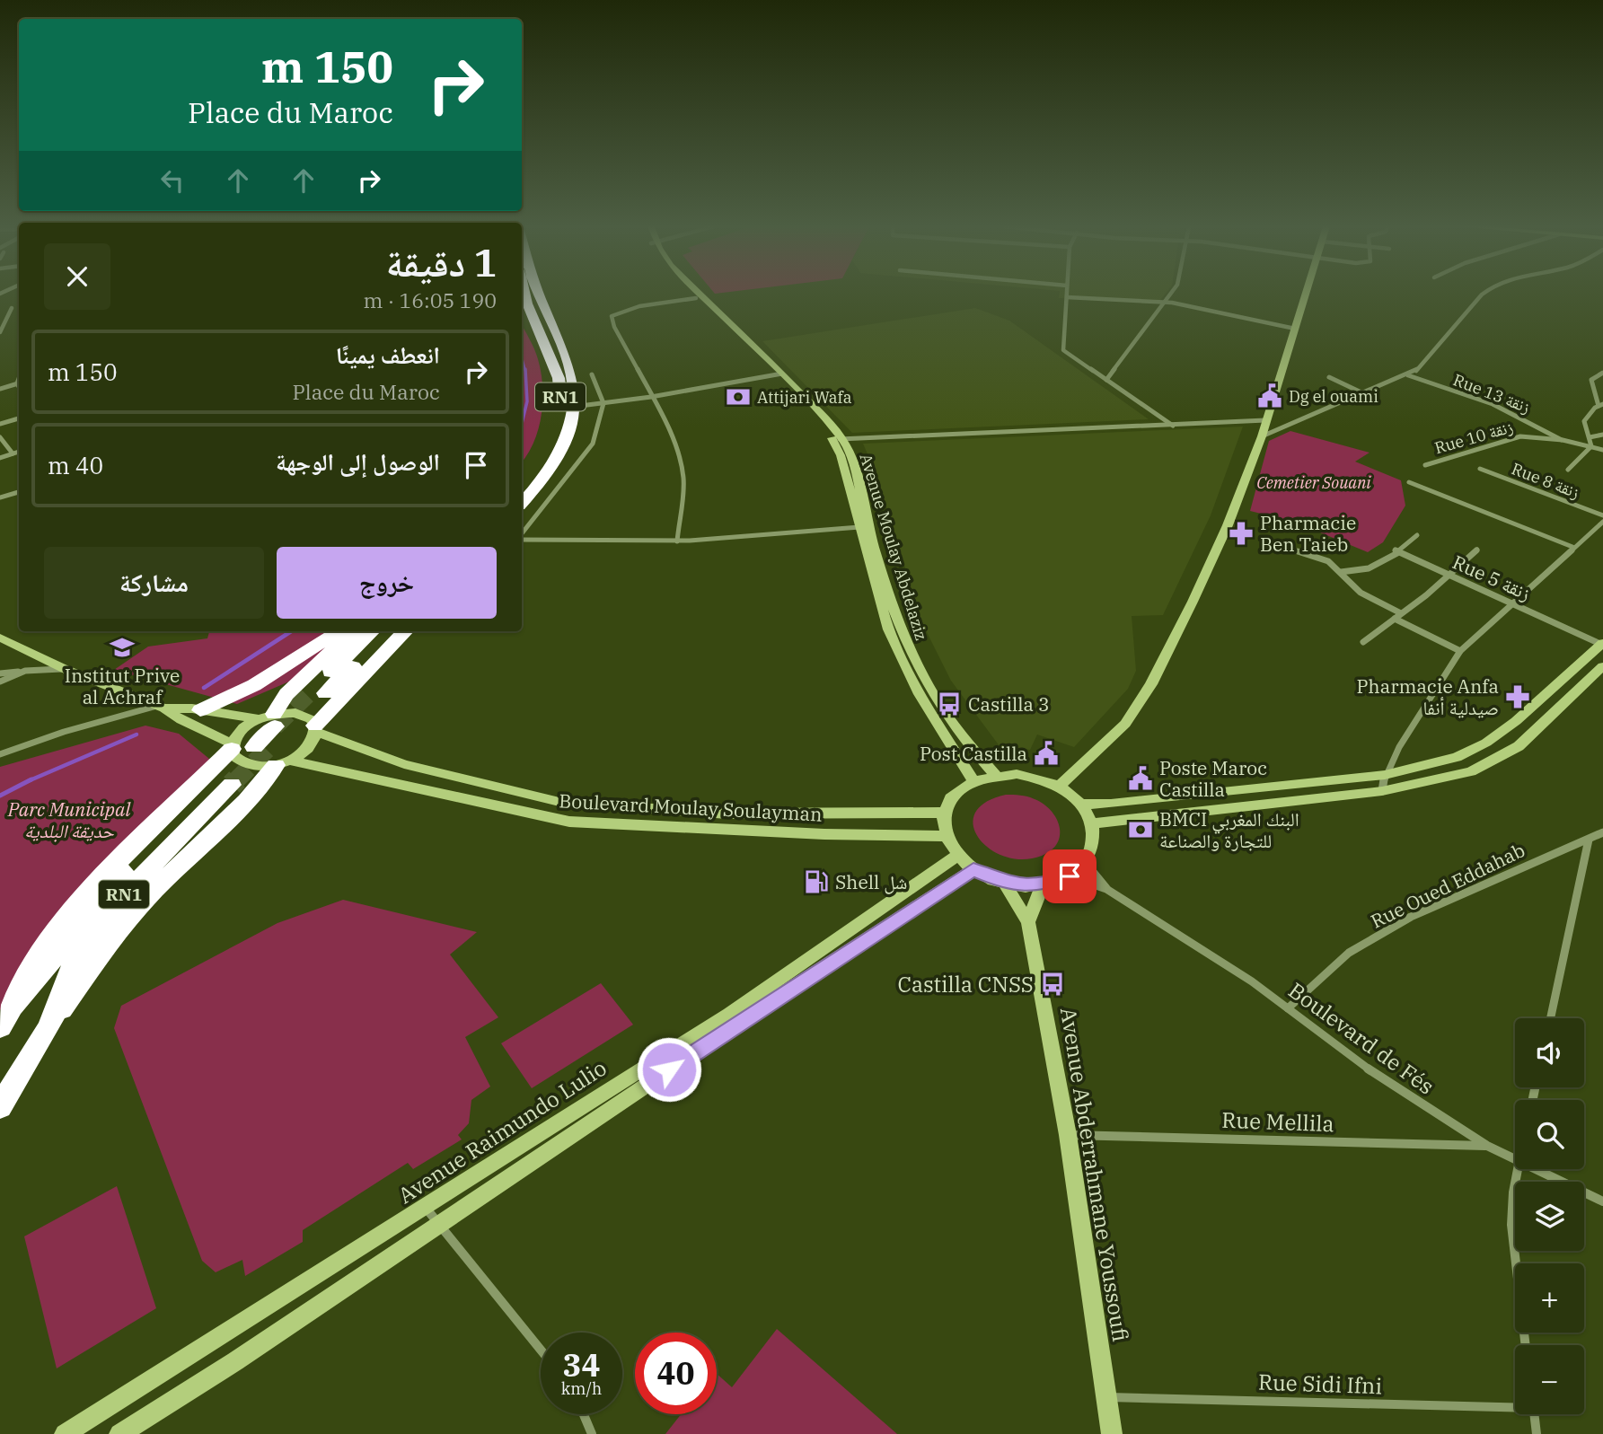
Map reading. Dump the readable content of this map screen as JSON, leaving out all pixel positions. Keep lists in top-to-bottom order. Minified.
{"streets":{"highway":["RN1"],"main road":["Avenue Moulay Abdelaziz","Boulevard Moulay Soulayman","Avenue Raimundo Lulio","Avenue Abderrahmane Youssoufi"],"street":["Rue 13 زنقة","Rue 10 زنقة","Rue 8 زنقة","Rue 5 زنقة","Rue Oued Eddahab","Boulevard de Fés","Rue Mellila","Rue Sidi Ifni"]},"crossings":[["Rue 13 زنقة","Rue 10 زنقة"],["Avenue Moulay Abdelaziz","Boulevard Moulay Soulayman"],["Avenue Moulay Abdelaziz","Boulevard de Fés"],["Avenue Moulay Abdelaziz","Avenue Raimundo Lulio"],["Avenue Moulay Abdelaziz","Avenue Abderrahmane Youssoufi"],["Boulevard Moulay Soulayman","Boulevard de Fés"],["Boulevard Moulay Soulayman","Avenue Raimundo Lulio"],["Boulevard Moulay Soulayman","Avenue Abderrahmane Youssoufi"],["Rue Oued Eddahab","Boulevard de Fés"],["Boulevard de Fés","Rue Mellila"],["Boulevard de Fés","Avenue Raimundo Lulio"],["Boulevard de Fés","Avenue Abderrahmane Youssoufi"],["Rue Mellila","Avenue Abderrahmane Youssoufi"],["Avenue Raimundo Lulio","Avenue Abderrahmane Youssoufi"],["Avenue Abderrahmane Youssoufi","Rue Sidi Ifni"]],"parks":["Cemetier Souani","Parc Municipal حديقة البلدية"],"places":{"public building":["Dg el ouami","Post Castilla","Poste Maroc Castilla"],"bank":["Attijari Wafa","BMCI البنك المغربي للتجارة والصناعة"],"pharmacy":["Pharmacie Ben Taieb","Pharmacie Anfa صيدلية أنفا"],"school or university":["Institut Prive al Achraf"],"bus stop":["Castilla 3","Castilla CNSS"],"fuel station":["Shell شل"]},"page":{"turn":["150 m","Place du Maroc"],"heading":["1 دقيقة","190 m · 16:05"],"list":[{"name":"انعطف يمينًا","note":"Place du Maroc","value":"150 m"},{"name":"الوصول إلى الوجهة","value":"40 m"}],"buttons":["خروج","مشاركة"],"map_buttons":["+","−"],"speed":"34 km/h","limit":"40"}}
